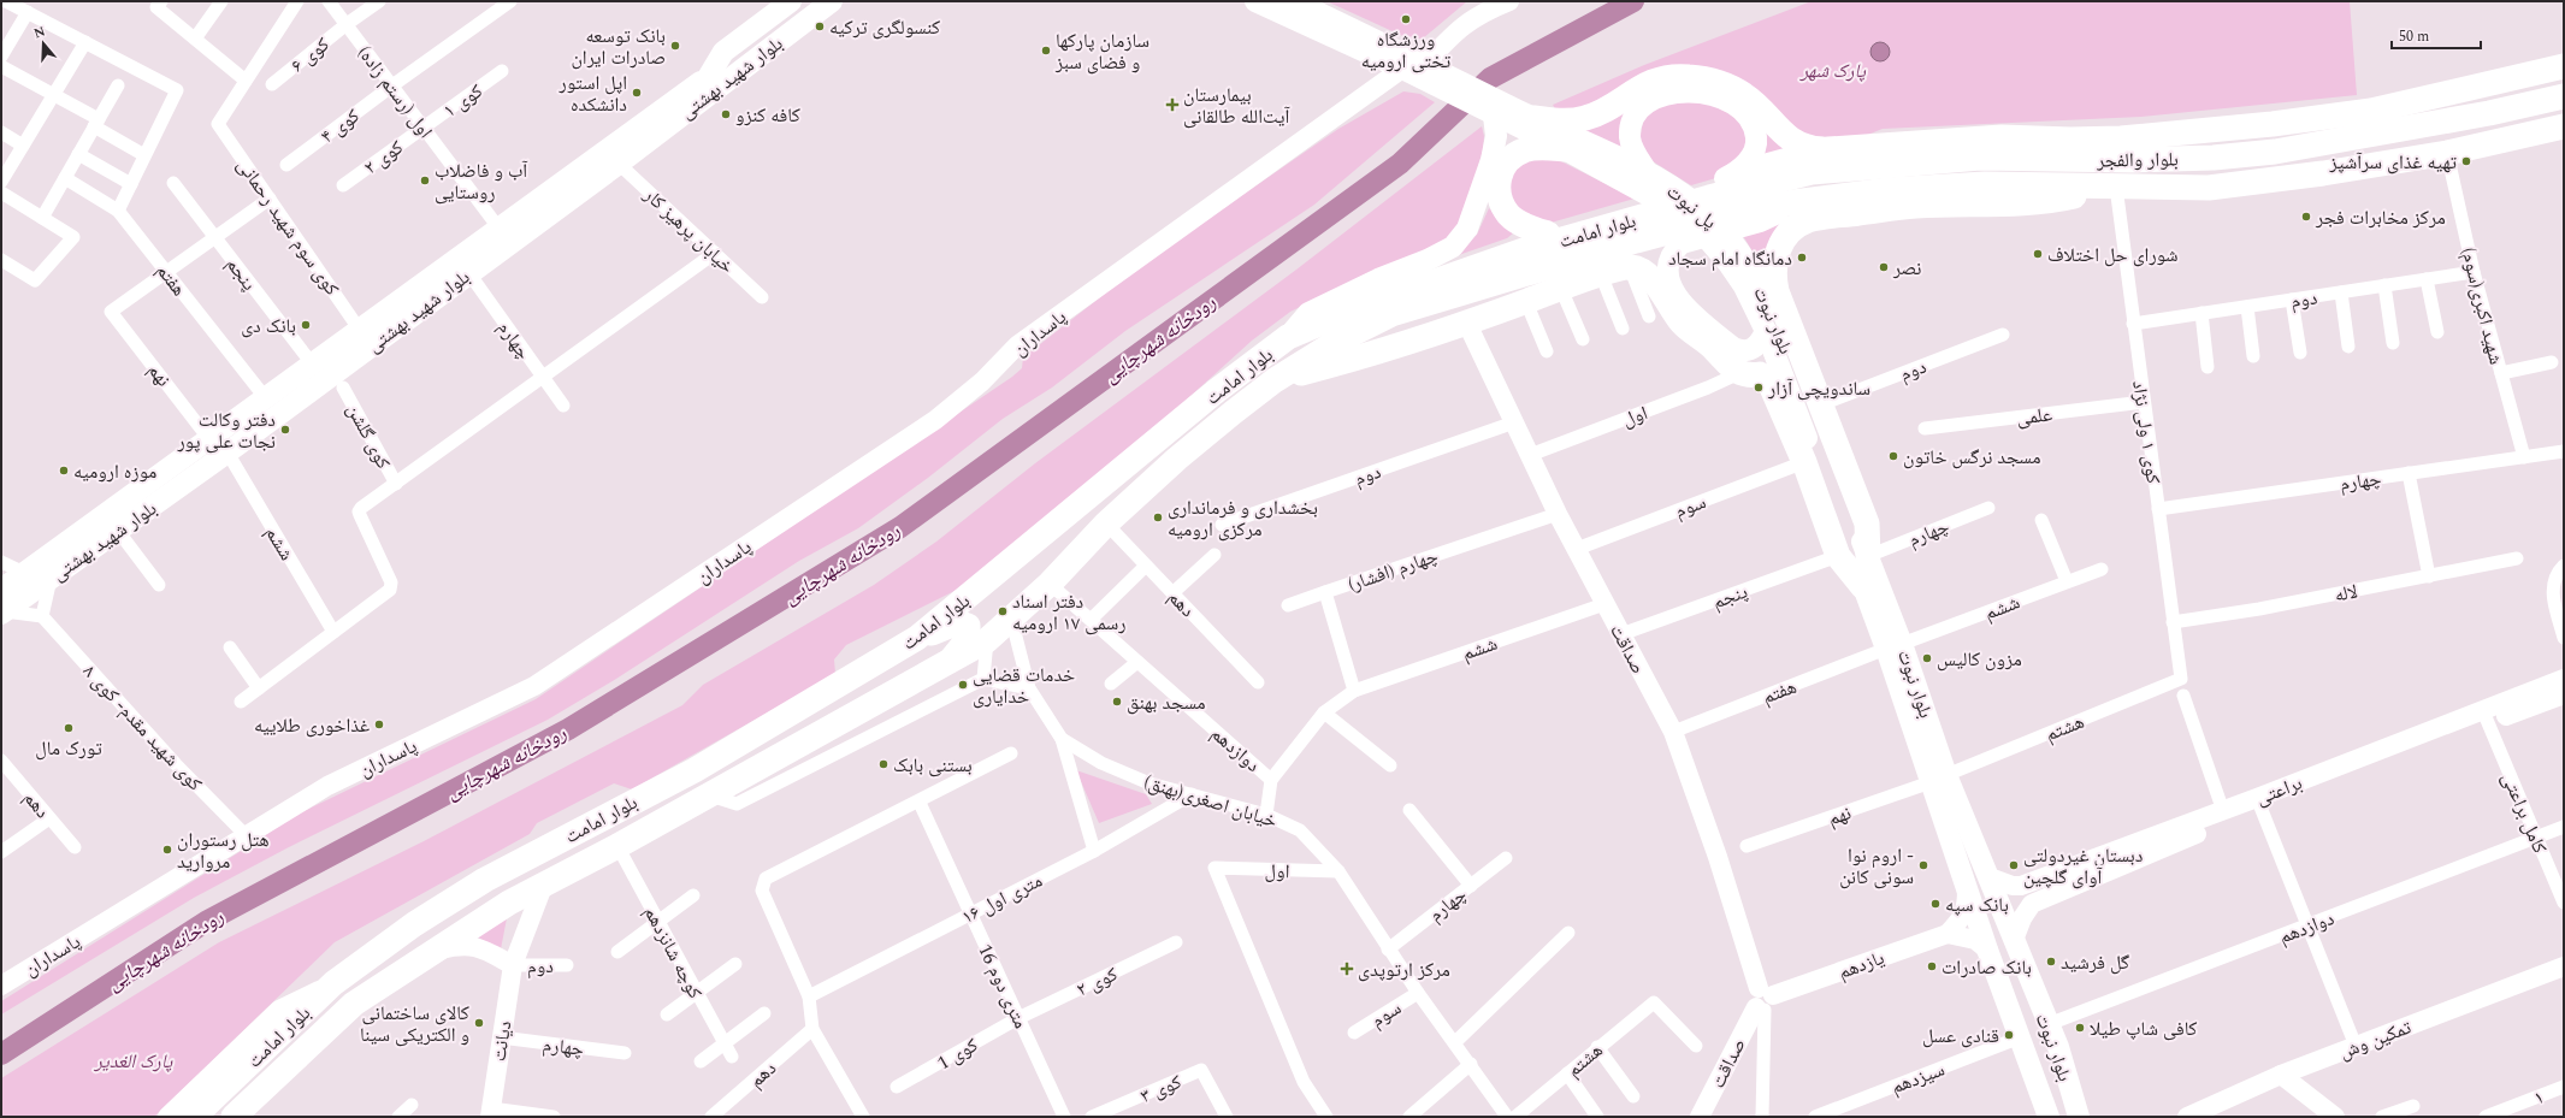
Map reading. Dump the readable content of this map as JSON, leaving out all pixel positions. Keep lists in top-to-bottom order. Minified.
{"streets":{"highway":["بلوار والفجر","بلوار امامت"],"main road":["بلوار شهید بهشتی","پل نبوت","بلوار نبوت"],"street":["کوی ۶","اول (رستم زاده)","کوی ۱","کوی ۴","کوی ۲","کوی سوم شهید رحمانی","خیابان پرهیز کار","پنجم","هفتم","دوم","شهید اکبری(سوم)","پاسداران","چهارم","نهم","اول","علمی","کوی ۱ ولی نژاد","کوی گلشن","سوم","ششم","چهارم (افشار)","لاله","دهم","صداقت","کوی شهید مقدم- کوی ۸","هشتم","دوازدهم","براعتی","خیابان اصغری(بهنق)","کامل براعتی","۱۶ متری اول","کوچه شانزدهم","یازدهم","16 متری دوم","تمکین وش","دیانت","کوی 1","سیزدهم","کوی ۳","۱"]},"crossings":[["کوی ۶","اول (رستم زاده)"],["بلوار شهید بهشتی","اول (رستم زاده)"],["بلوار شهید بهشتی","کوی سوم شهید رحمانی"],["بلوار شهید بهشتی","خیابان پرهیز کار"],["بلوار شهید بهشتی","پنجم"],["بلوار شهید بهشتی","هفتم"],["بلوار شهید بهشتی","چهارم"],["بلوار شهید بهشتی","نهم"],["بلوار شهید بهشتی","ششم"],["اول (رستم زاده)","کوی ۱"],["اول (رستم زاده)","کوی ۴"],["اول (رستم زاده)","کوی ۲"],["کوی ۱","کوی ۲"],["کوی ۲","16 متری دوم"],["کوی ۲","کوی 1"],["بلوار والفجر","بلوار امامت"],["بلوار والفجر","شهید اکبری(سوم)"],["بلوار والفجر","کوی ۱ ولی نژاد"],["پل نبوت","بلوار نبوت"],["بلوار امامت","دهم"],["بلوار امامت","دوازدهم"],["بلوار امامت","خیابان اصغری(بهنق)"],["بلوار امامت","کوچه شانزدهم"],["بلوار امامت","دیانت"],["پنجم","صداقت"],["هفتم","بلوار نبوت"],["هفتم","نهم"],["هفتم","ششم"],["هفتم","صداقت"],["دوم","شهید اکبری(سوم)"],["دوم","کوی ۱ ولی نژاد"],["دوم","صداقت"],["دوم","دیانت"],["شهید اکبری(سوم)","چهارم"],["بلوار نبوت","چهارم"],["بلوار نبوت","نهم"],["بلوار نبوت","ششم"],["بلوار نبوت","هشتم"],["بلوار نبوت","دوازدهم"],["بلوار نبوت","براعتی"],["بلوار نبوت","سیزدهم"],["پاسداران","کوی شهید مقدم- کوی ۸"],["چهارم","کوی ۱ ولی نژاد"],["چهارم","خیابان اصغری(بهنق)"],["چهارم","دیانت"],["نهم","هشتم"],["اول","صداقت"],["اول","خیابان اصغری(بهنق)"],["علمی","کوی ۱ ولی نژاد"],["کوی ۱ ولی نژاد","لاله"],["کوی ۱ ولی نژاد","هشتم"],["سوم","صداقت"],["سوم","خیابان اصغری(بهنق)"],["ششم","چهارم (افشار)"],["ششم","صداقت"],["ششم","دوازدهم"],["چهارم (افشار)","صداقت"],["صداقت","یازدهم"],["دوازدهم","کامل براعتی"],["براعتی","کامل براعتی"],["خیابان اصغری(بهنق)","۱۶ متری اول"],["۱۶ متری اول","16 متری دوم"],["16 متری دوم","کوی 1"]],"water":["رودخانه شهرچایی"],"parks":["پارک شهر","پارک الغدیر"],"places":{"other":["ورزشگاه تختی ارومیه","کنسولگری ترکیه","بانک توسعه صادرات ایران","سازمان پارکها و فضای سبز","اپل استور دانشکده","کافه کنزو","تهیه غذای سرآشپز","آب و فاضلاب روستایی","مرکز مخابرات فجر","شورای حل اختلاف","دمانگاه امام سجاد","نصر","بانک دی","ساندویچی آزار","دفتر وکالت نجات علی پور","مسجد نرگس خاتون","موزه ارومیه","بخشداری و فرمانداری مرکزی ارومیه","دفتر اسناد رسمی ۱۷ ارومیه","مزون کالیس","خدمات قضایی خدایاری","مسجد بهنق","غذاخوری طلاییه","تورک مال","بستنی بابک","هتل رستوران مروارید","اروم نوا - سونی کانن","دبستان غیردولتی آوای گلچین","بانک سپه","گل فرشید","بانک صادرات","کالای ساختمانی و الکتریکی سینا","کافی شاپ طیلا","قنادی عسل"],"health":["بیمارستان آیت‌الله طالقانی","مرکز ارتوپدی"]},"scale_bar":"50 m","north":"top"}
